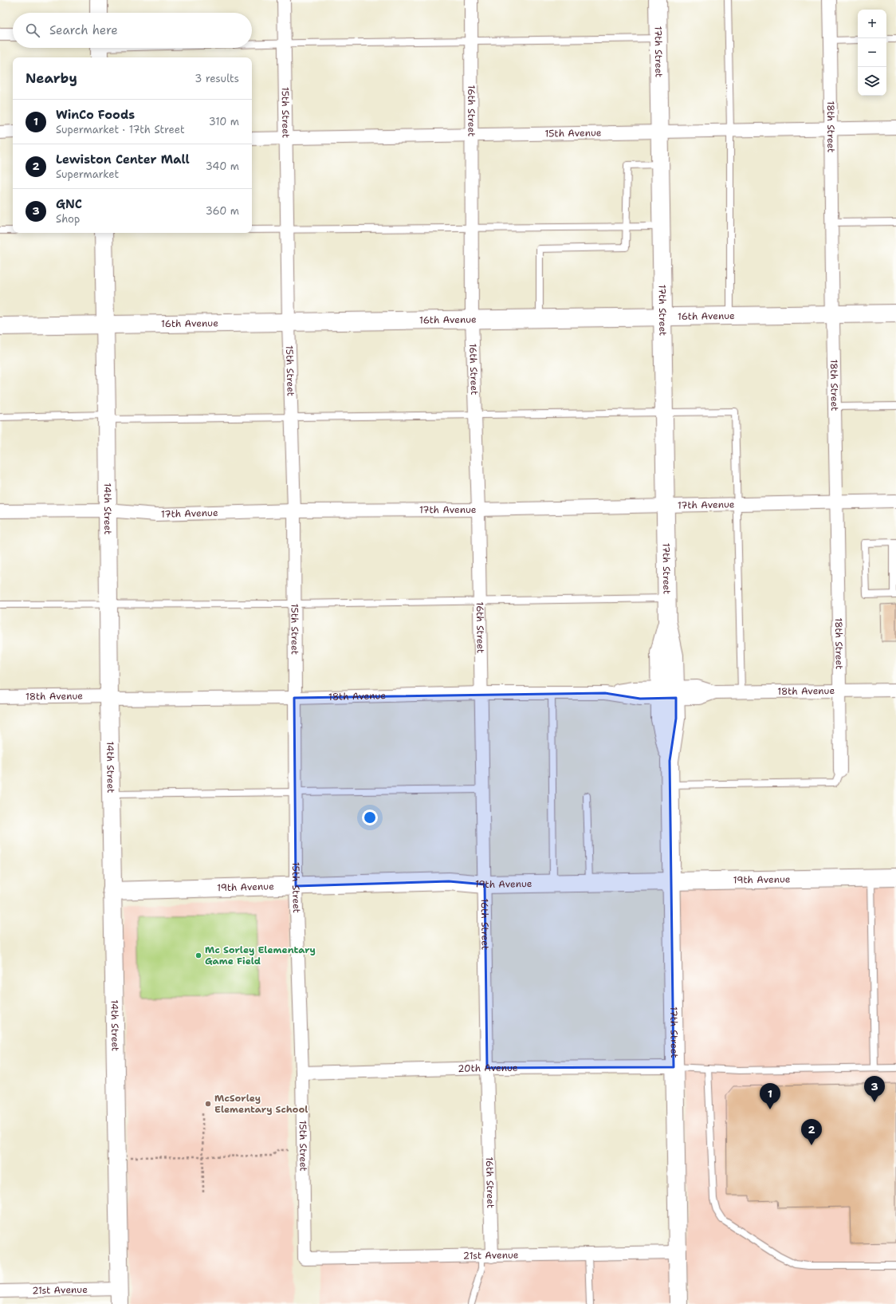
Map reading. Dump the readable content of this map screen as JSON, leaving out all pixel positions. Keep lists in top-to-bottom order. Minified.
{"streets":{"main road":["17th Street","16th Avenue","14th Street","19th Avenue"],"street":["16th Street","15th Street","18th Street","15th Avenue","17th Avenue","18th Avenue","20th Avenue","21st Avenue"]},"crossings":[["17th Street","15th Avenue"],["17th Street","16th Avenue"],["17th Street","17th Avenue"],["17th Street","18th Avenue"],["17th Street","19th Avenue"],["17th Street","20th Avenue"],["17th Street","21st Avenue"],["16th Street","15th Avenue"],["16th Street","16th Avenue"],["16th Street","17th Avenue"],["16th Street","18th Avenue"],["16th Street","19th Avenue"],["16th Street","20th Avenue"],["16th Street","21st Avenue"],["15th Street","15th Avenue"],["15th Street","16th Avenue"],["15th Street","17th Avenue"],["15th Street","18th Avenue"],["15th Street","19th Avenue"],["15th Street","20th Avenue"],["15th Street","21st Avenue"],["18th Street","15th Avenue"],["18th Street","16th Avenue"],["18th Street","17th Avenue"],["18th Street","18th Avenue"],["16th Avenue","14th Street"],["17th Avenue","14th Street"],["14th Street","18th Avenue"],["14th Street","19th Avenue"],["14th Street","21st Avenue"]],"places":["Mc Sorley Elementary Game Field","McSorley Elementary School"],"page":{"map_buttons":["+","−"],"search":"Search here","heading":["Nearby","3 results"],"list":[{"mark":"1","name":"WinCo Foods","note":"Supermarket · 17th Street","value":"310 m"},{"mark":"2","name":"Lewiston Center Mall","note":"Supermarket","value":"340 m"},{"mark":"3","name":"GNC","note":"Shop","value":"360 m"}],"pins":["3","1","2"]}}
